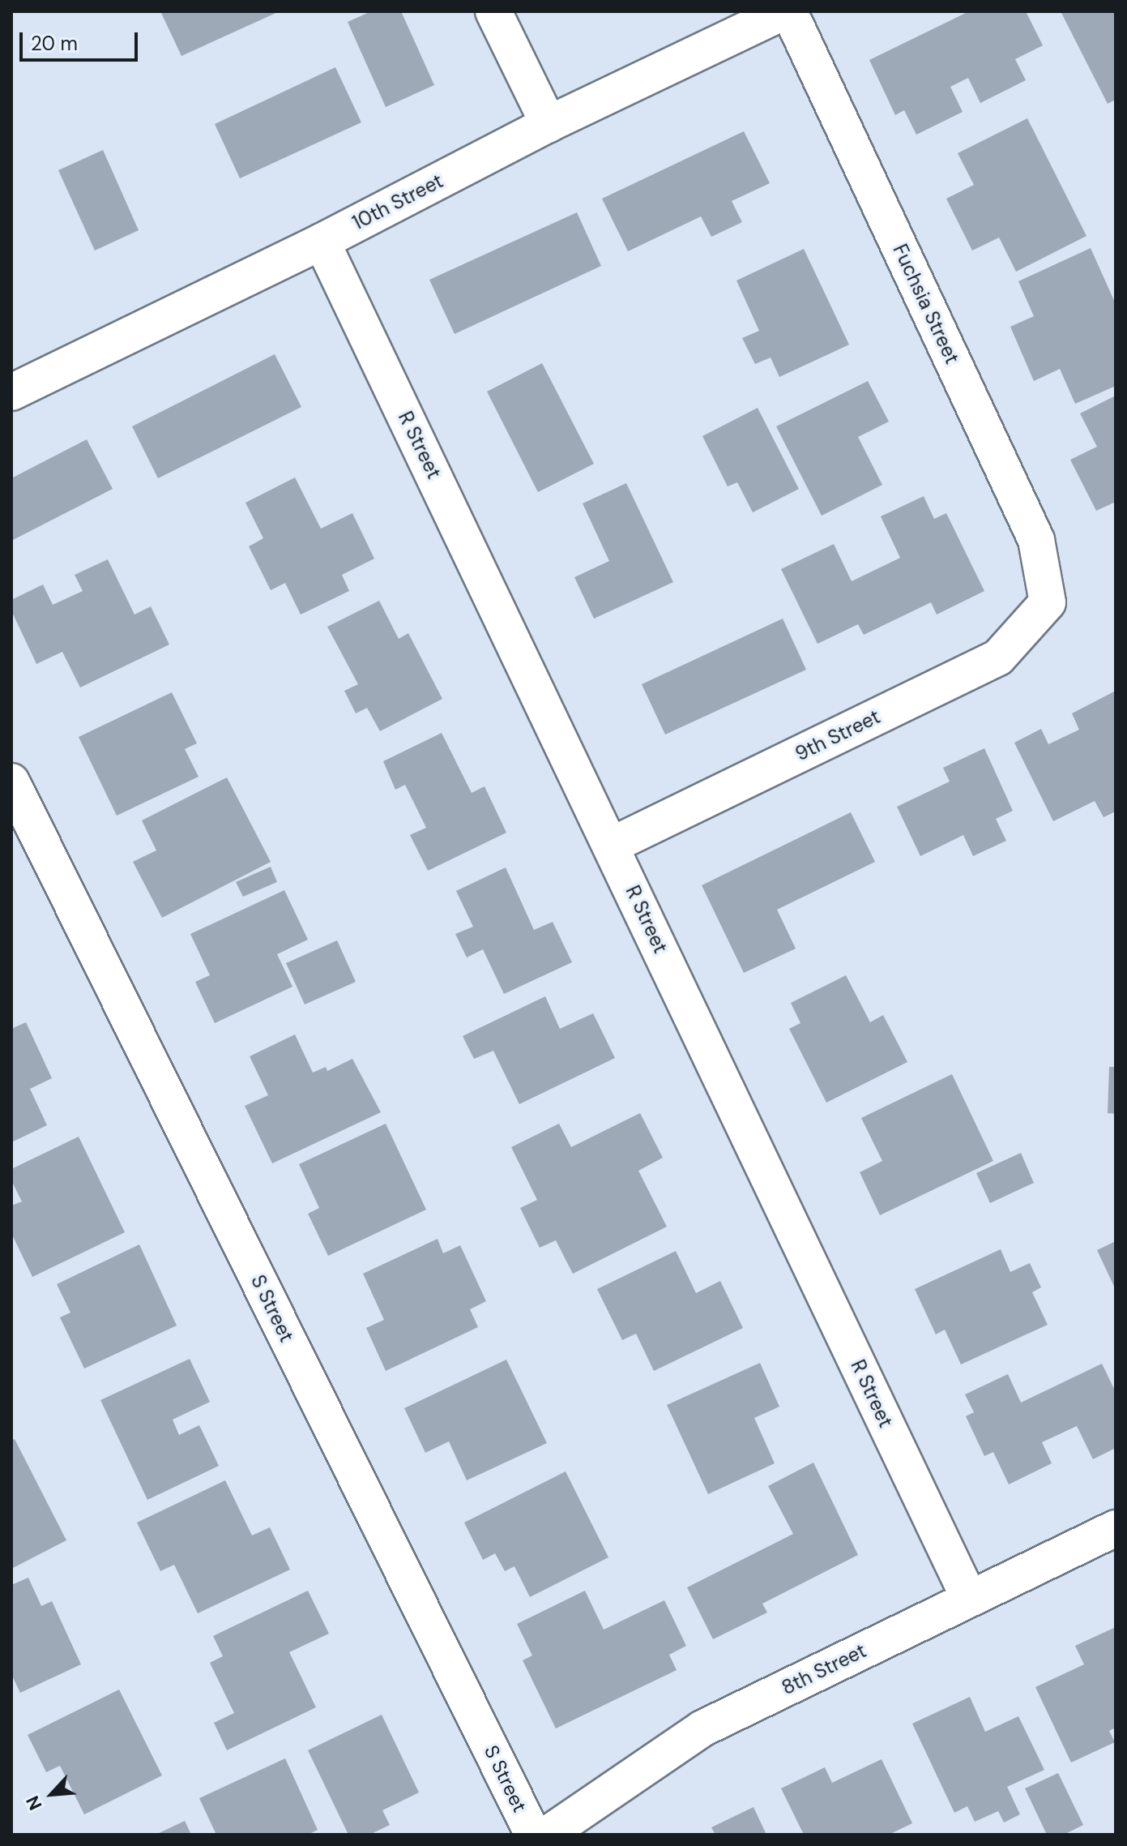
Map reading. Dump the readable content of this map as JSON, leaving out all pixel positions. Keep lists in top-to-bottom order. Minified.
{"streets":{"street":["10th Street","Fuchsia Street","R Street","9th Street","S Street","8th Street"]},"crossings":[["10th Street","Fuchsia Street"],["10th Street","R Street"],["Fuchsia Street","9th Street"],["R Street","9th Street"],["R Street","8th Street"]],"scale_bar":"20 m","north":"bottom left"}
